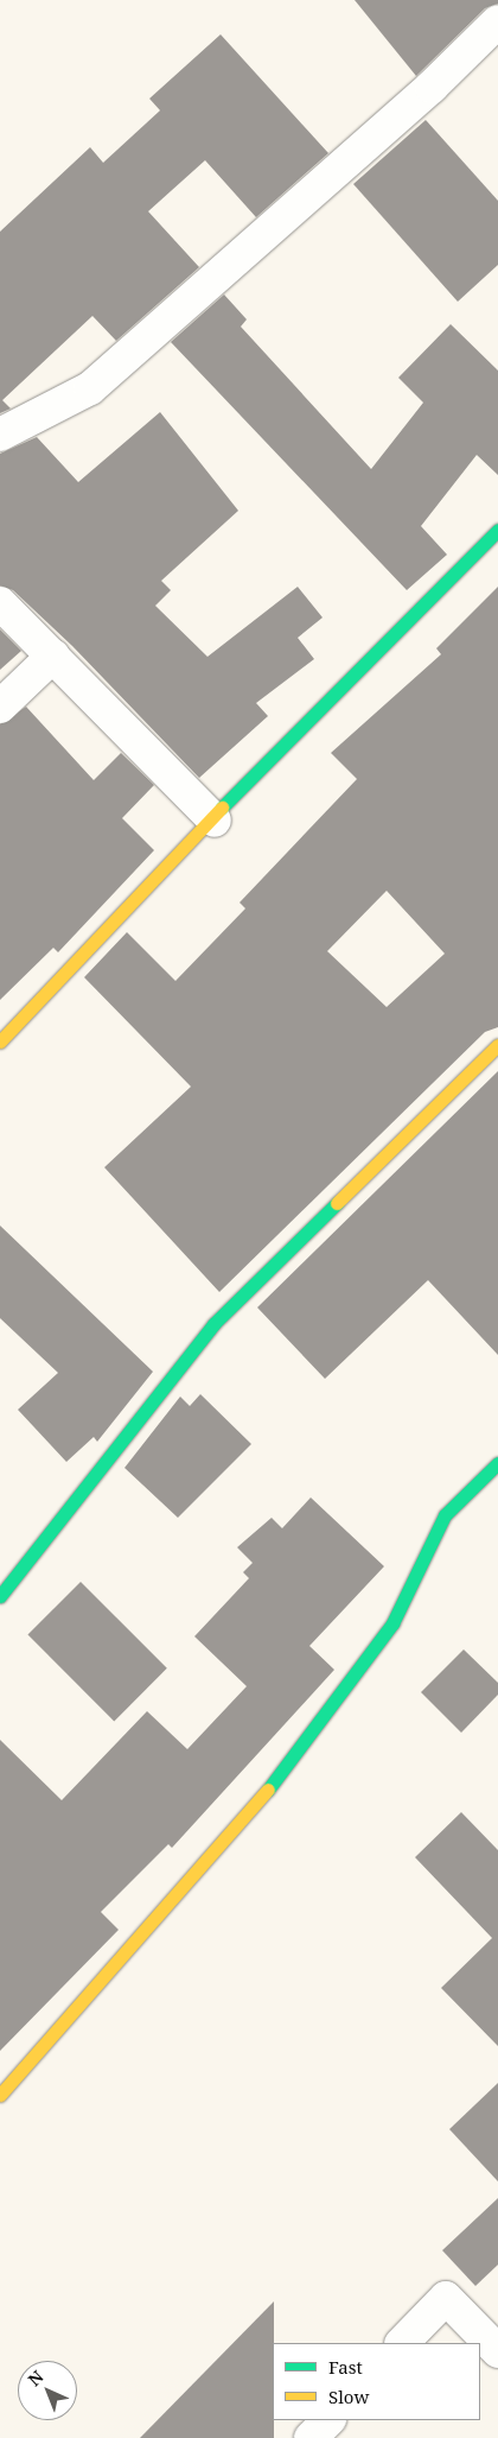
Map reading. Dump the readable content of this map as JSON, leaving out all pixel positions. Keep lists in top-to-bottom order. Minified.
{"legend":["Fast","Slow"],"north":"top left"}
